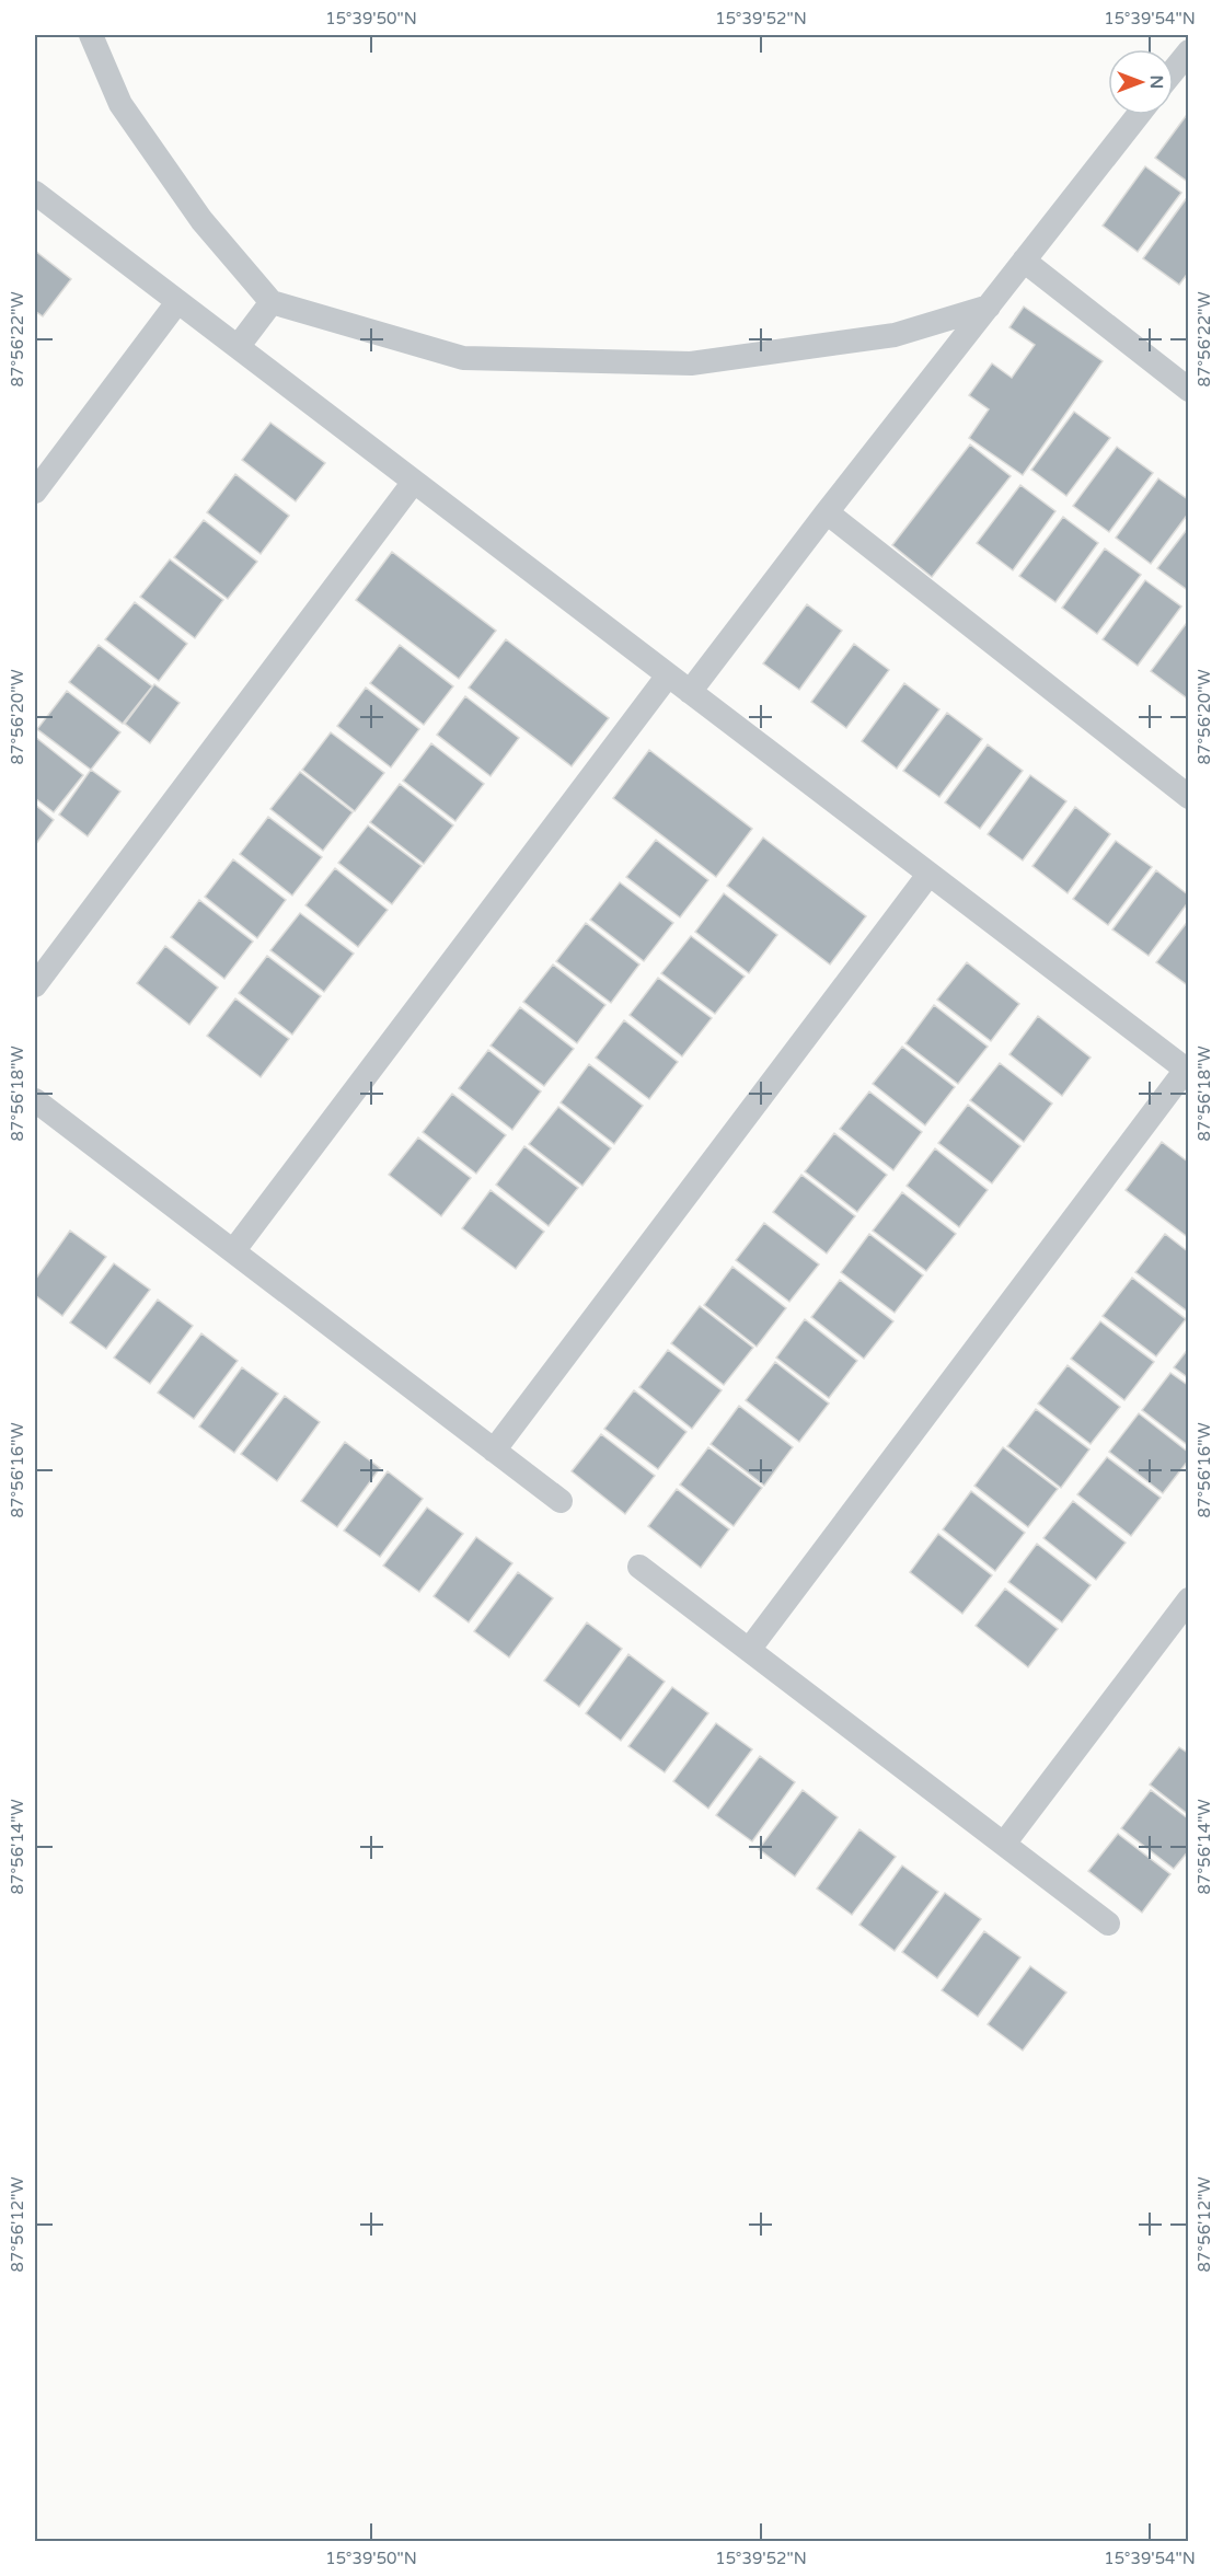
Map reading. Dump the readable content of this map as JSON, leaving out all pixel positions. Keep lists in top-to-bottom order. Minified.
{"north":"right","coordinates":["15°39'50\"N","15°39'52\"N","15°39'54\"N","87°56'22\"W","87°56'20\"W","87°56'18\"W","87°56'16\"W","87°56'14\"W","87°56'12\"W"]}
